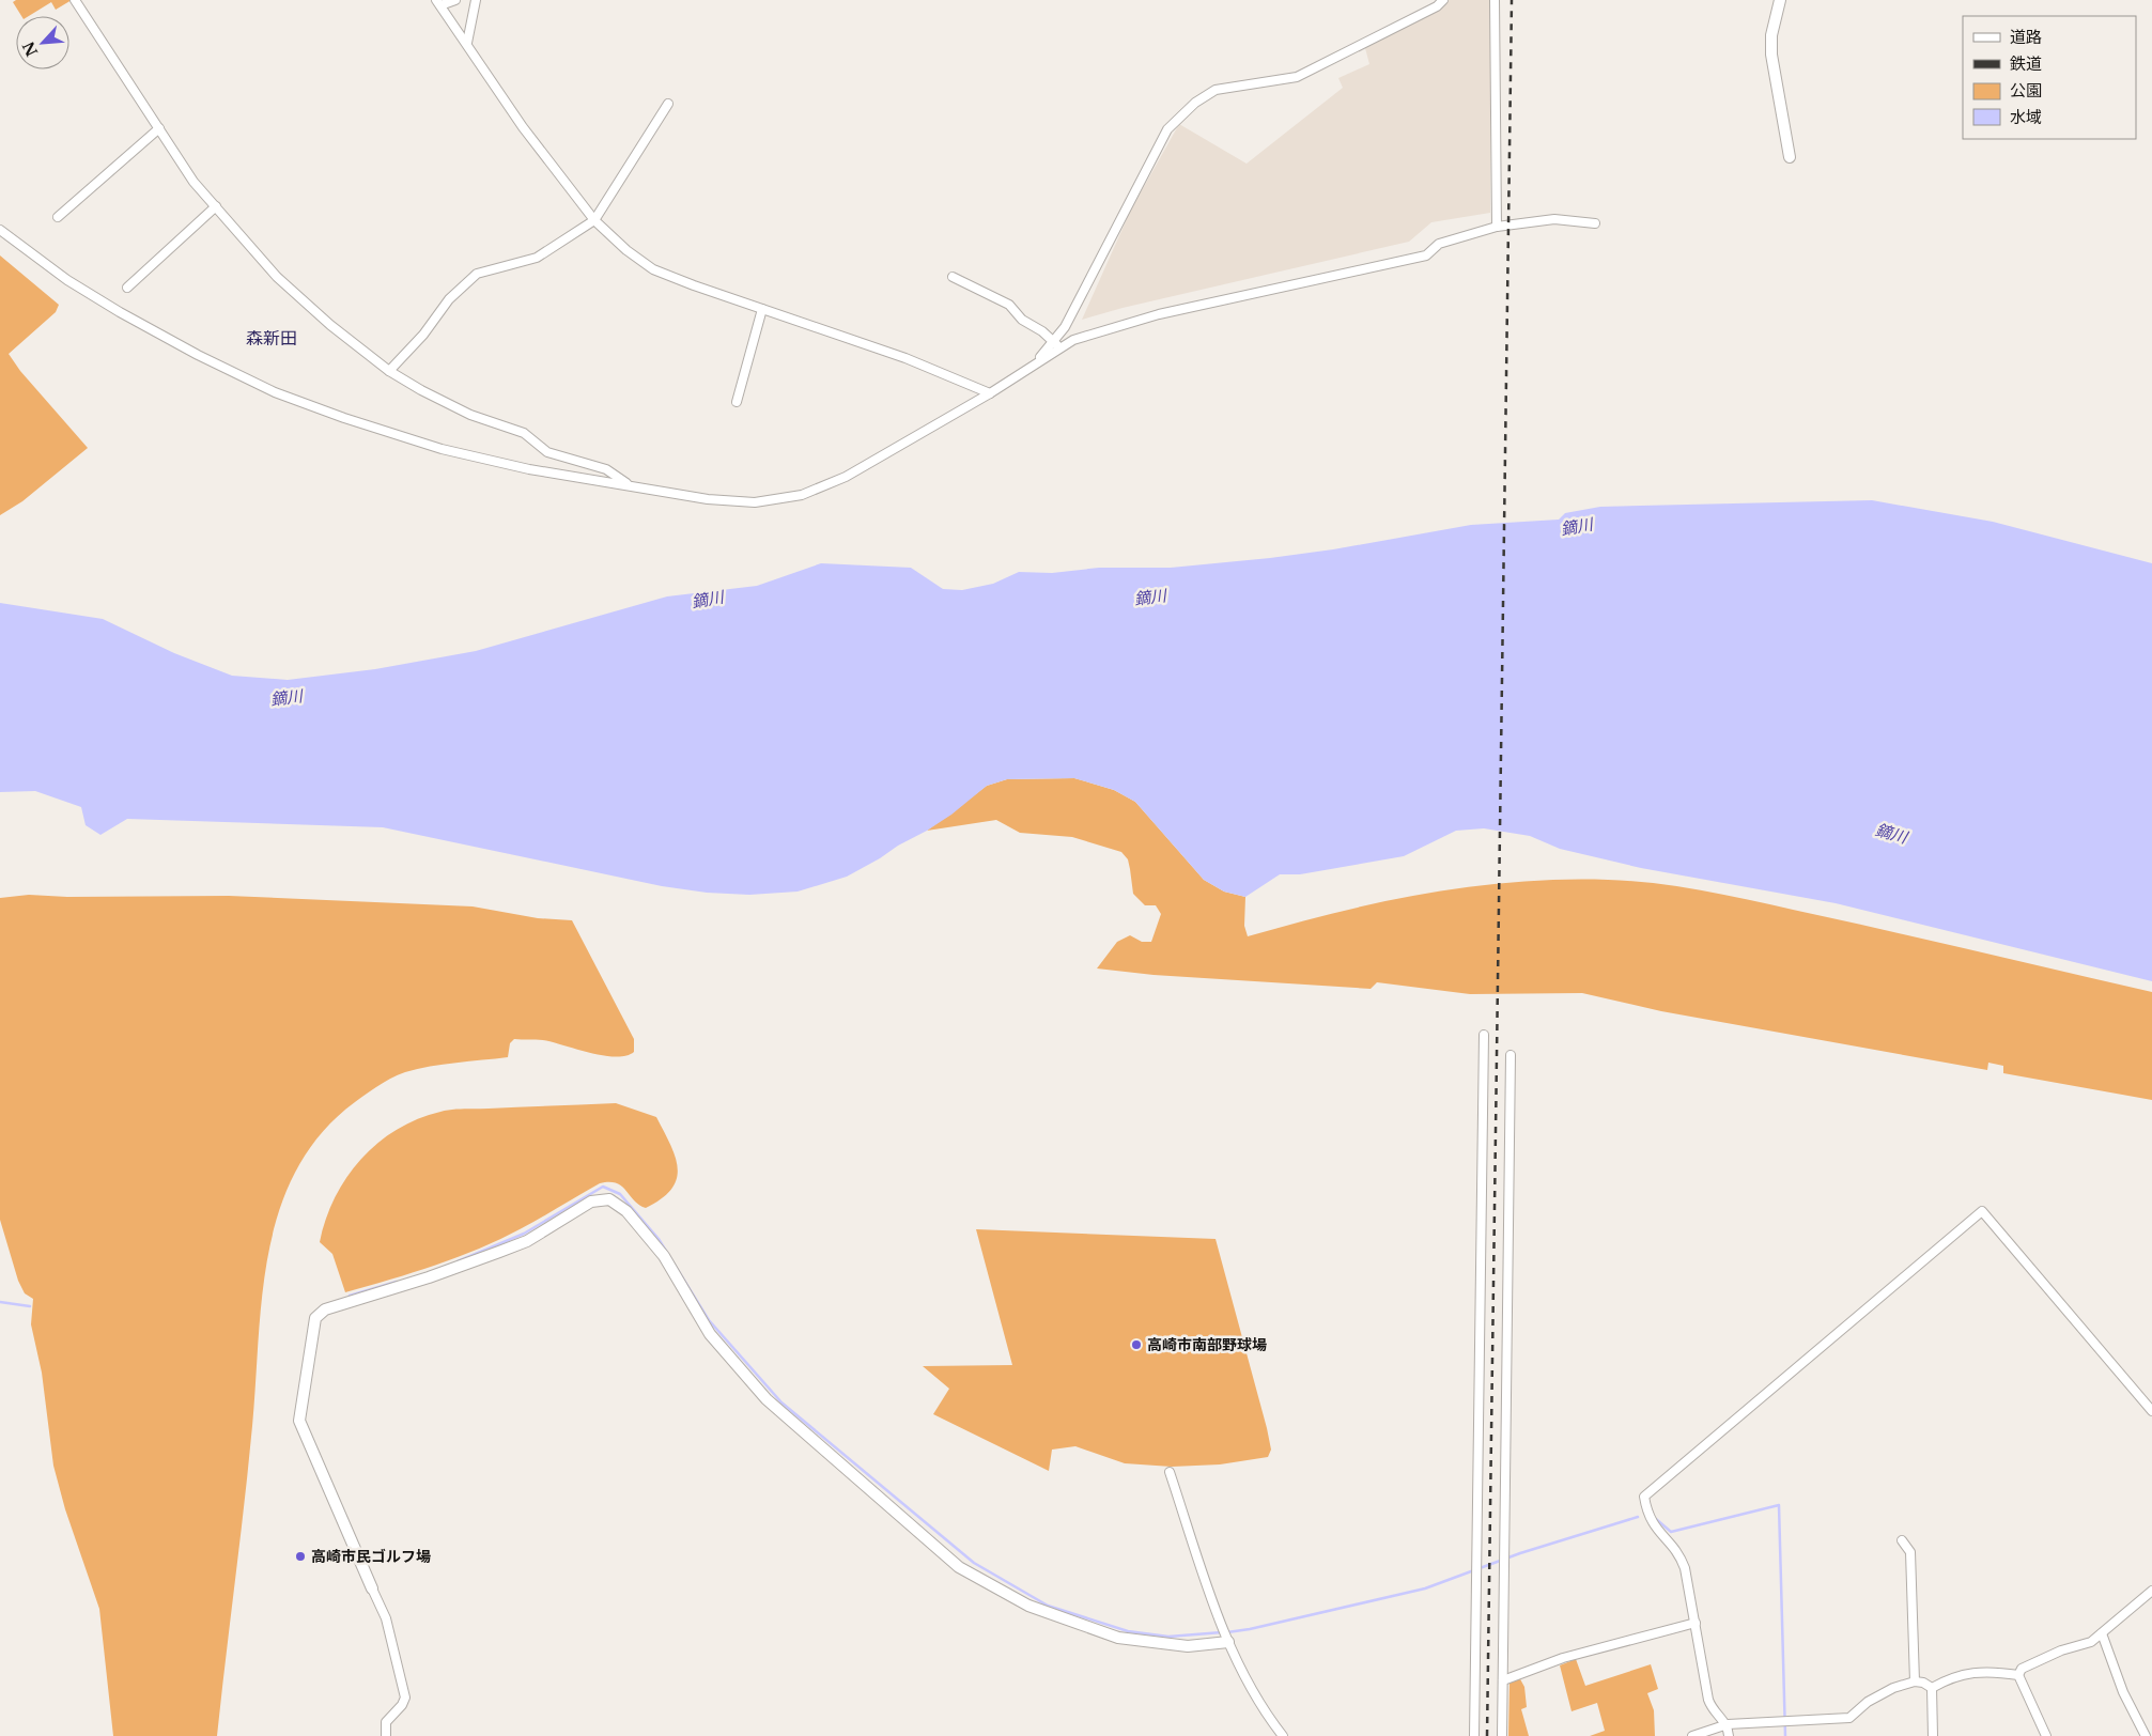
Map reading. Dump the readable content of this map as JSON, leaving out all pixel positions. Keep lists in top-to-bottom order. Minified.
{"districts":["森新田"],"water":["鏑川"],"places":["高崎市南部野球場","高崎市民ゴルフ場"],"legend":["道路","鉄道","公園","水域"],"north":"bottom left"}
